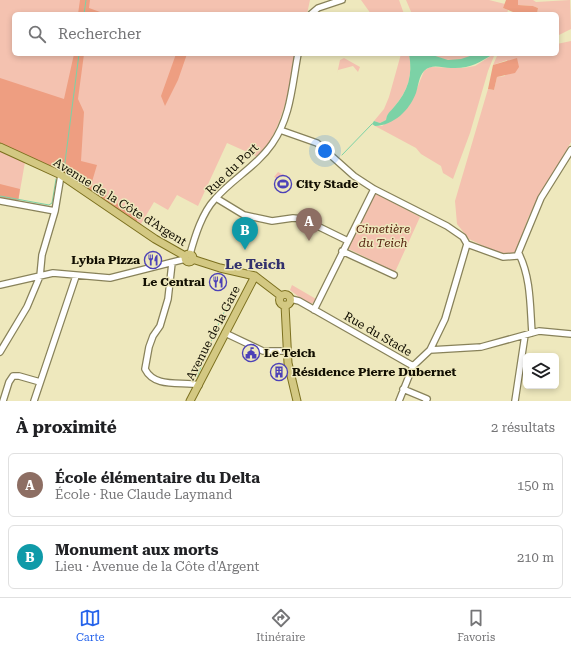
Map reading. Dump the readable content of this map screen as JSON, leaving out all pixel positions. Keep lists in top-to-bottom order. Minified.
{"streets":{"main road":["Avenue de la Côte d'Argent","Avenue de la Gare"],"street":["Rue du Port","Rue du Stade"]},"crossings":[["Rue du Port","Avenue de la Côte d'Argent"],["Avenue de la Côte d'Argent","Avenue de la Gare"],["Avenue de la Côte d'Argent","Rue du Stade"]],"districts":["Le Teich"],"parks":["Cimetière du Teich"],"places":{"sports":["City Stade"],"restaurant":["Lybia Pizza","Le Central"],"public building":["Le Teich"],"building":["Résidence Pierre Dubernet"]},"page":{"search":"Rechercher","pins":["A","B"],"heading":["À proximité","2 résultats"],"list":[{"mark":"A","name":"École élémentaire du Delta","note":"École · Rue Claude Laymand","value":"150 m"},{"mark":"B","name":"Monument aux morts","note":"Lieu · Avenue de la Côte d'Argent","value":"210 m"}],"nav":["Carte","Itinéraire","Favoris"]}}
